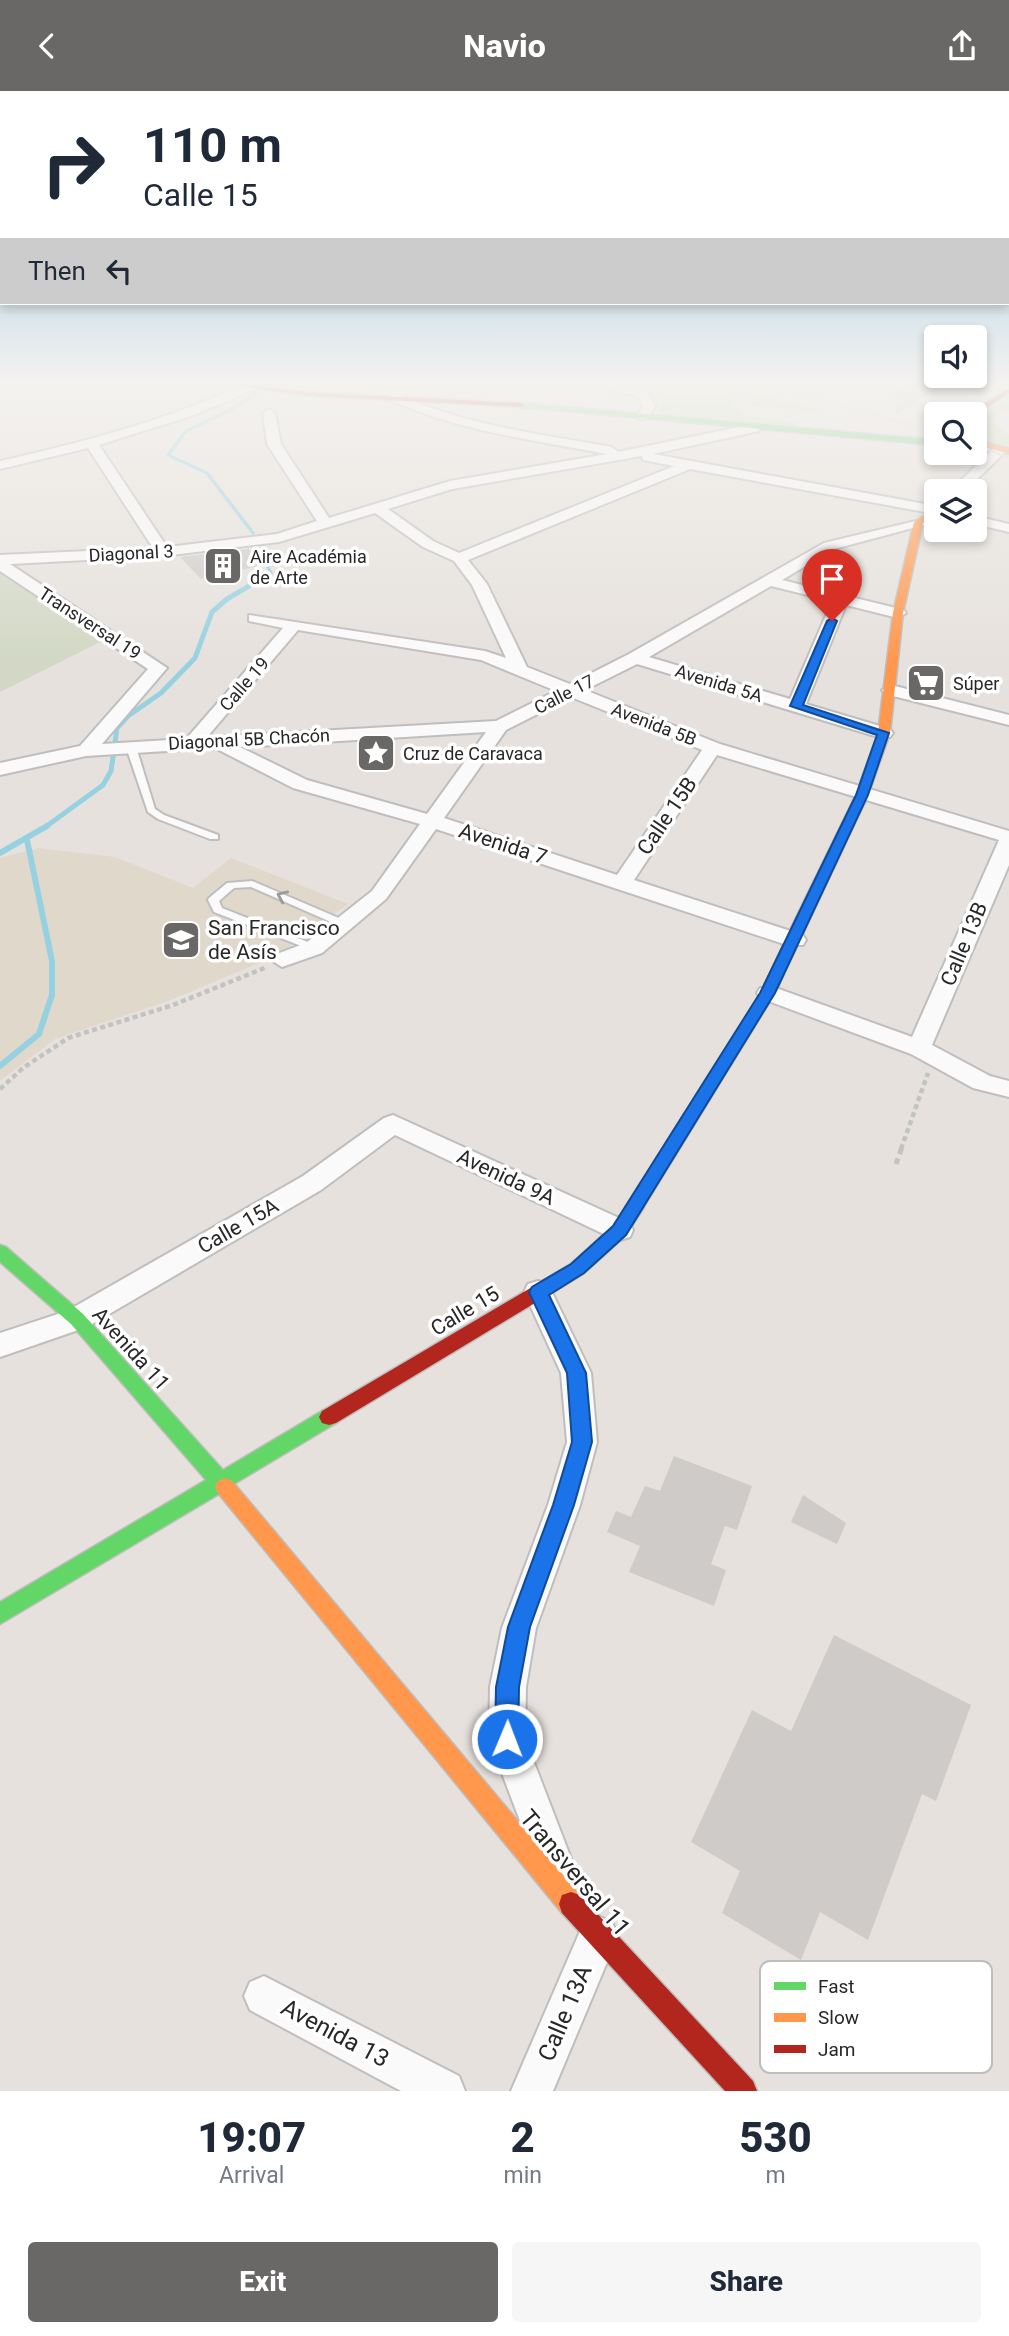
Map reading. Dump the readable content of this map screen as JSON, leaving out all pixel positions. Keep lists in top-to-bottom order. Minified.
{"streets":{"street":["Diagonal 3","Transversal 19","Avenida 5A","Calle 19","Calle 17","Avenida 5B","Diagonal 5B Chacón","Calle 15B","Avenida 7","Calle 13B","Avenida 9A","Calle 15A","Calle 15","Avenida 11","Transversal 11","Calle 13A","Avenida 13"]},"crossings":[["Diagonal 3","Transversal 19"],["Transversal 19","Diagonal 5B Chacón"],["Avenida 5A","Calle 17"],["Avenida 5A","Calle 15"],["Calle 19","Avenida 5B"],["Calle 19","Diagonal 5B Chacón"],["Calle 17","Avenida 5B"],["Calle 17","Diagonal 5B Chacón"],["Calle 17","Avenida 7"],["Calle 17","Calle 15"],["Avenida 5B","Calle 15B"],["Avenida 5B","Calle 13B"],["Avenida 5B","Calle 15"],["Diagonal 5B Chacón","Avenida 7"],["Calle 15B","Avenida 7"],["Avenida 7","Calle 15"],["Avenida 9A","Calle 15A"],["Avenida 9A","Calle 15"],["Calle 15A","Avenida 11"],["Calle 15","Avenida 11"],["Calle 15","Transversal 11"],["Avenida 11","Transversal 11"],["Transversal 11","Calle 13A"]],"places":{"building":["Aire Académia de Arte"],"supermarket":["Súper"],"place":["Cruz de Caravaca"],"school or university":["San Francisco de Asís"]},"legend":["Fast","Slow","Jam"],"page":{"header":"Navio","turn":["110 m","Calle 15"],"then":"Then","eta":["19:07","Arrival","2","min","530","m"],"buttons":["Exit","Share"]}}
